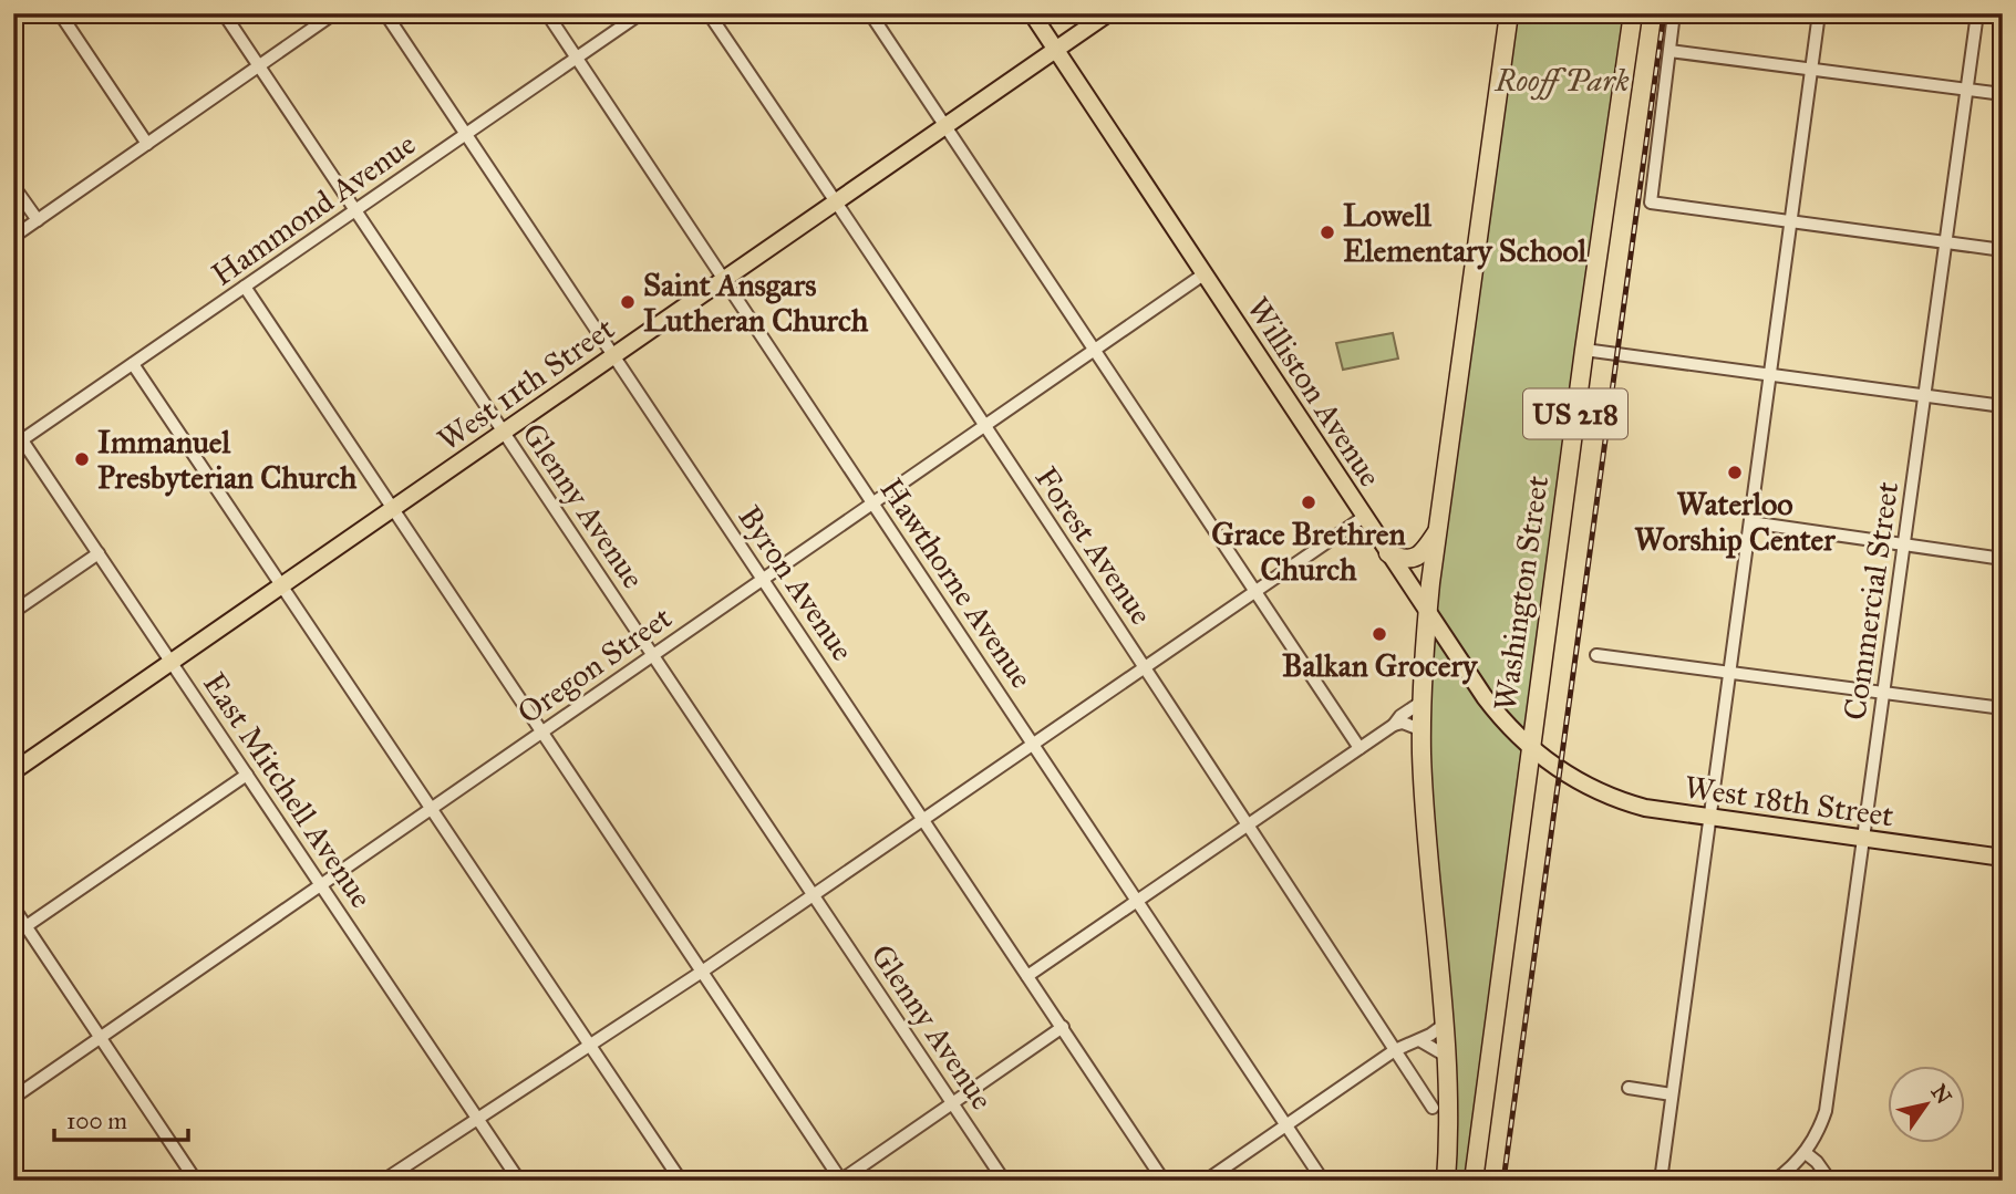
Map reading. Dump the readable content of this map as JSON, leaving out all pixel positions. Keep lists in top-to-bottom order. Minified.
{"streets":{"highway":["US 218","Washington Street"],"main road":["West 11th Street","Williston Avenue","West 18th Street"],"street":["Hammond Avenue","Glenny Avenue","Forest Avenue","Byron Avenue","Hawthorne Avenue","Commercial Street","Oregon Street","East Mitchell Avenue"]},"crossings":[["Hammond Avenue","Glenny Avenue"],["Hammond Avenue","Byron Avenue"],["Hammond Avenue","Hawthorne Avenue"],["Hammond Avenue","East Mitchell Avenue"],["West 11th Street","Williston Avenue"],["West 11th Street","Glenny Avenue"],["West 11th Street","Forest Avenue"],["West 11th Street","Byron Avenue"],["West 11th Street","Hawthorne Avenue"],["West 11th Street","East Mitchell Avenue"],["Williston Avenue","Washington Street"],["Williston Avenue","Oregon Street"],["Williston Avenue","West 18th Street"],["Glenny Avenue","Oregon Street"],["Forest Avenue","Oregon Street"],["Byron Avenue","Oregon Street"],["Hawthorne Avenue","Oregon Street"],["Commercial Street","West 18th Street"],["Oregon Street","East Mitchell Avenue"]],"parks":["Rooff Park"],"places":["Lowell Elementary School","Saint Ansgars Lutheran Church","Immanuel Presbyterian Church","Waterloo Worship Center","Grace Brethren Church","Balkan Grocery"],"scale_bar":"100 m","north":"top right"}
